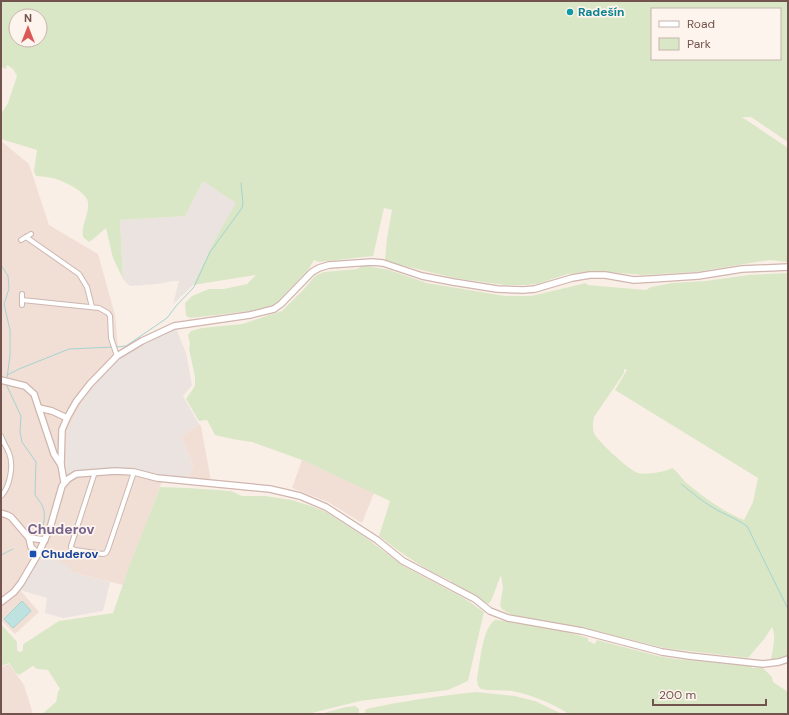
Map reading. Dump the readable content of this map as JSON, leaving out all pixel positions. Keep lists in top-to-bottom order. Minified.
{"districts":["Chuderov"],"places":{"other":["Radešín"],"transit":["Chuderov"]},"legend":["Road","Park"],"scale_bar":"200 m","north":"top"}
